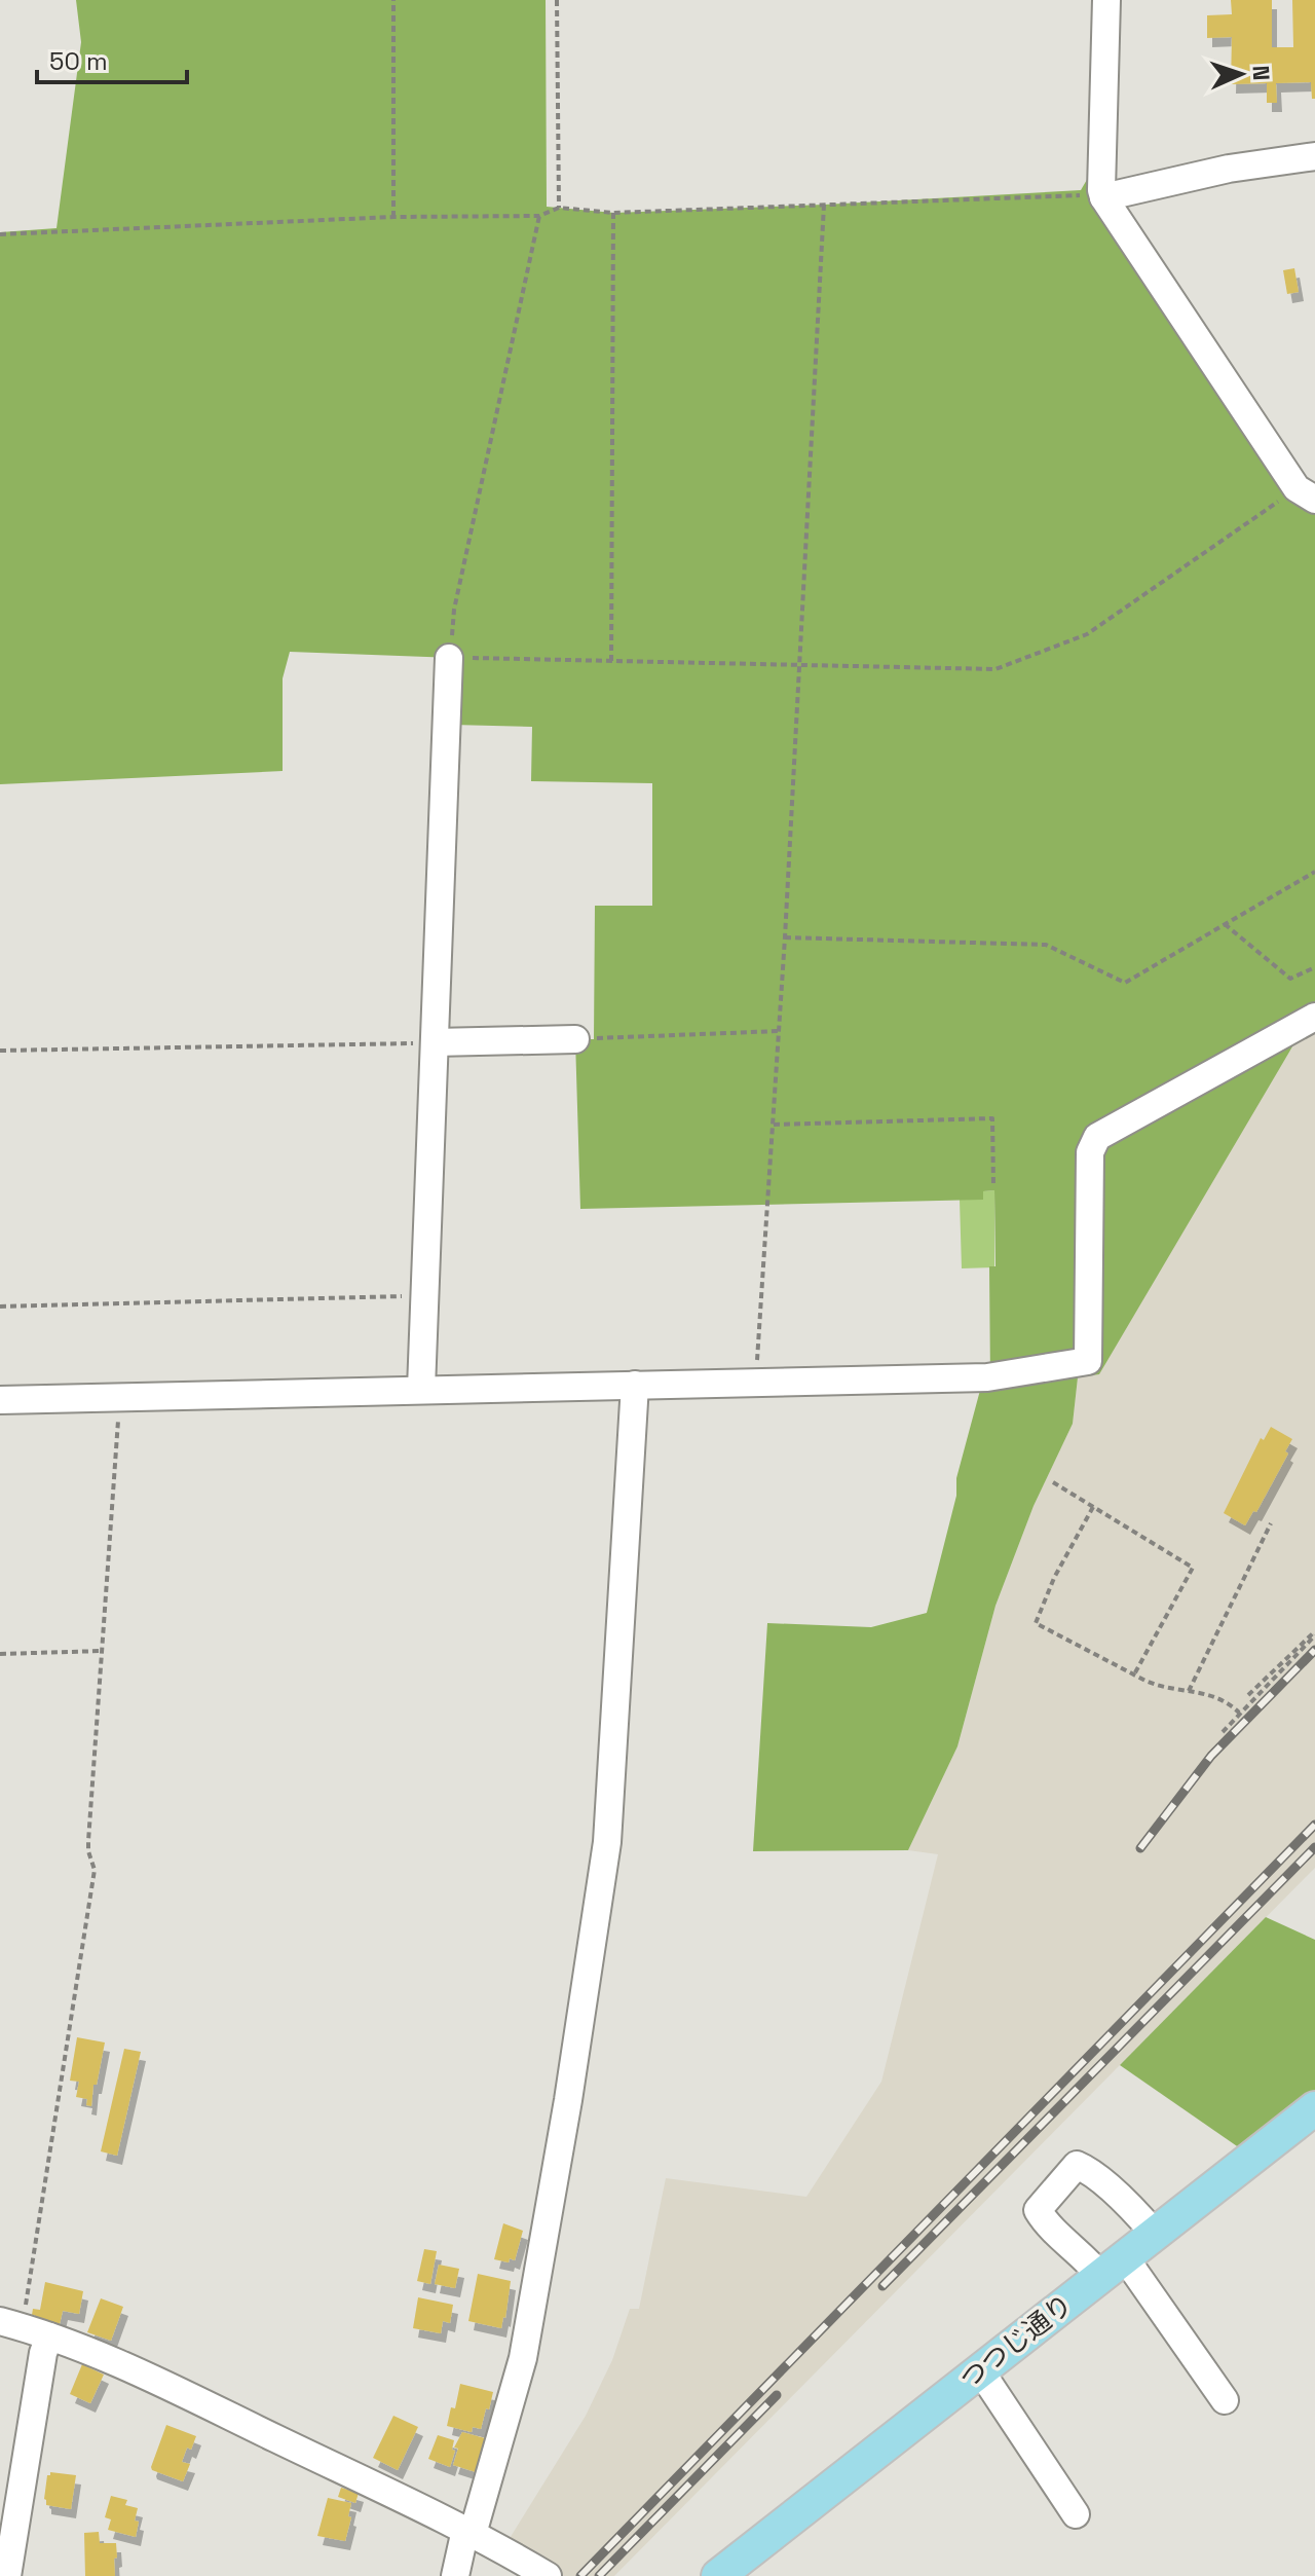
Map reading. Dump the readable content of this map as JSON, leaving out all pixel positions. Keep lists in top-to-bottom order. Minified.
{"streets":{"main road":["つつじ通り"]},"scale_bar":"50 m","north":"right"}
